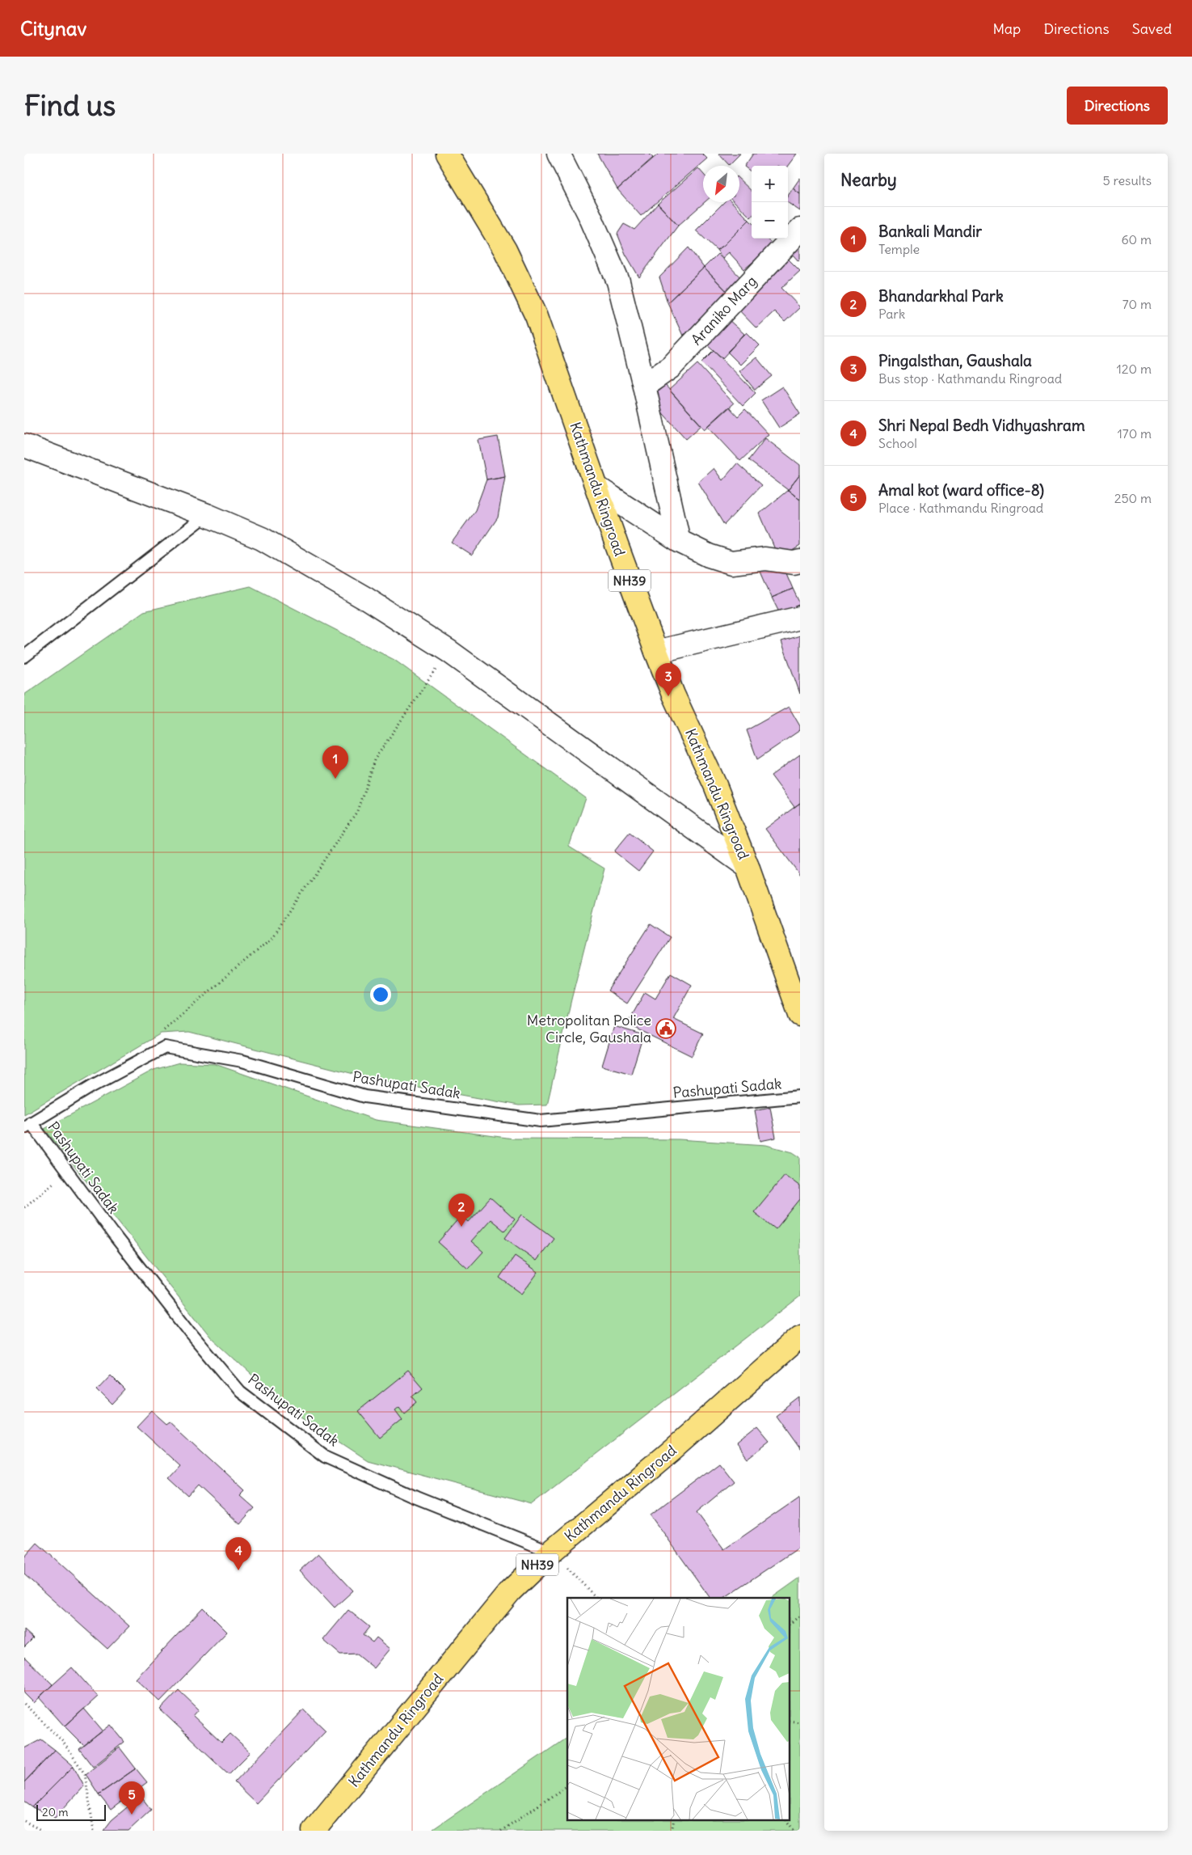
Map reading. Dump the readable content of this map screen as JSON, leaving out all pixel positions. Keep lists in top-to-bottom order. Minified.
{"streets":{"highway":["Kathmandu Ringroad","NH39"],"street":["Araniko Marg"],"lane":["Pashupati Sadak"]},"crossings":[["Kathmandu Ringroad","Pashupati Sadak"]],"places":{"public building":["Metropolitan Police Circle, Gaushala"]},"scale_bar":"20 m","north":"bottom left","page":{"header":"Citynav","nav":["Map","Directions","Saved"],"buttons":"Directions","title":"Find us","heading":["Nearby","5 results"],"map_buttons":["+","−"],"list":[{"mark":"1","name":"Bankali Mandir","note":"Temple","value":"60 m"},{"mark":"2","name":"Bhandarkhal Park","note":"Park","value":"70 m"},{"mark":"3","name":"Pingalsthan, Gaushala","note":"Bus stop · Kathmandu Ringroad","value":"120 m"},{"mark":"4","name":"Shri Nepal Bedh Vidhyashram","note":"School","value":"170 m"},{"mark":"5","name":"Amal kot (ward office-8)","note":"Place · Kathmandu Ringroad","value":"250 m"}],"pins":["3","1","2","4","5"],"scale":"20 m"}}
